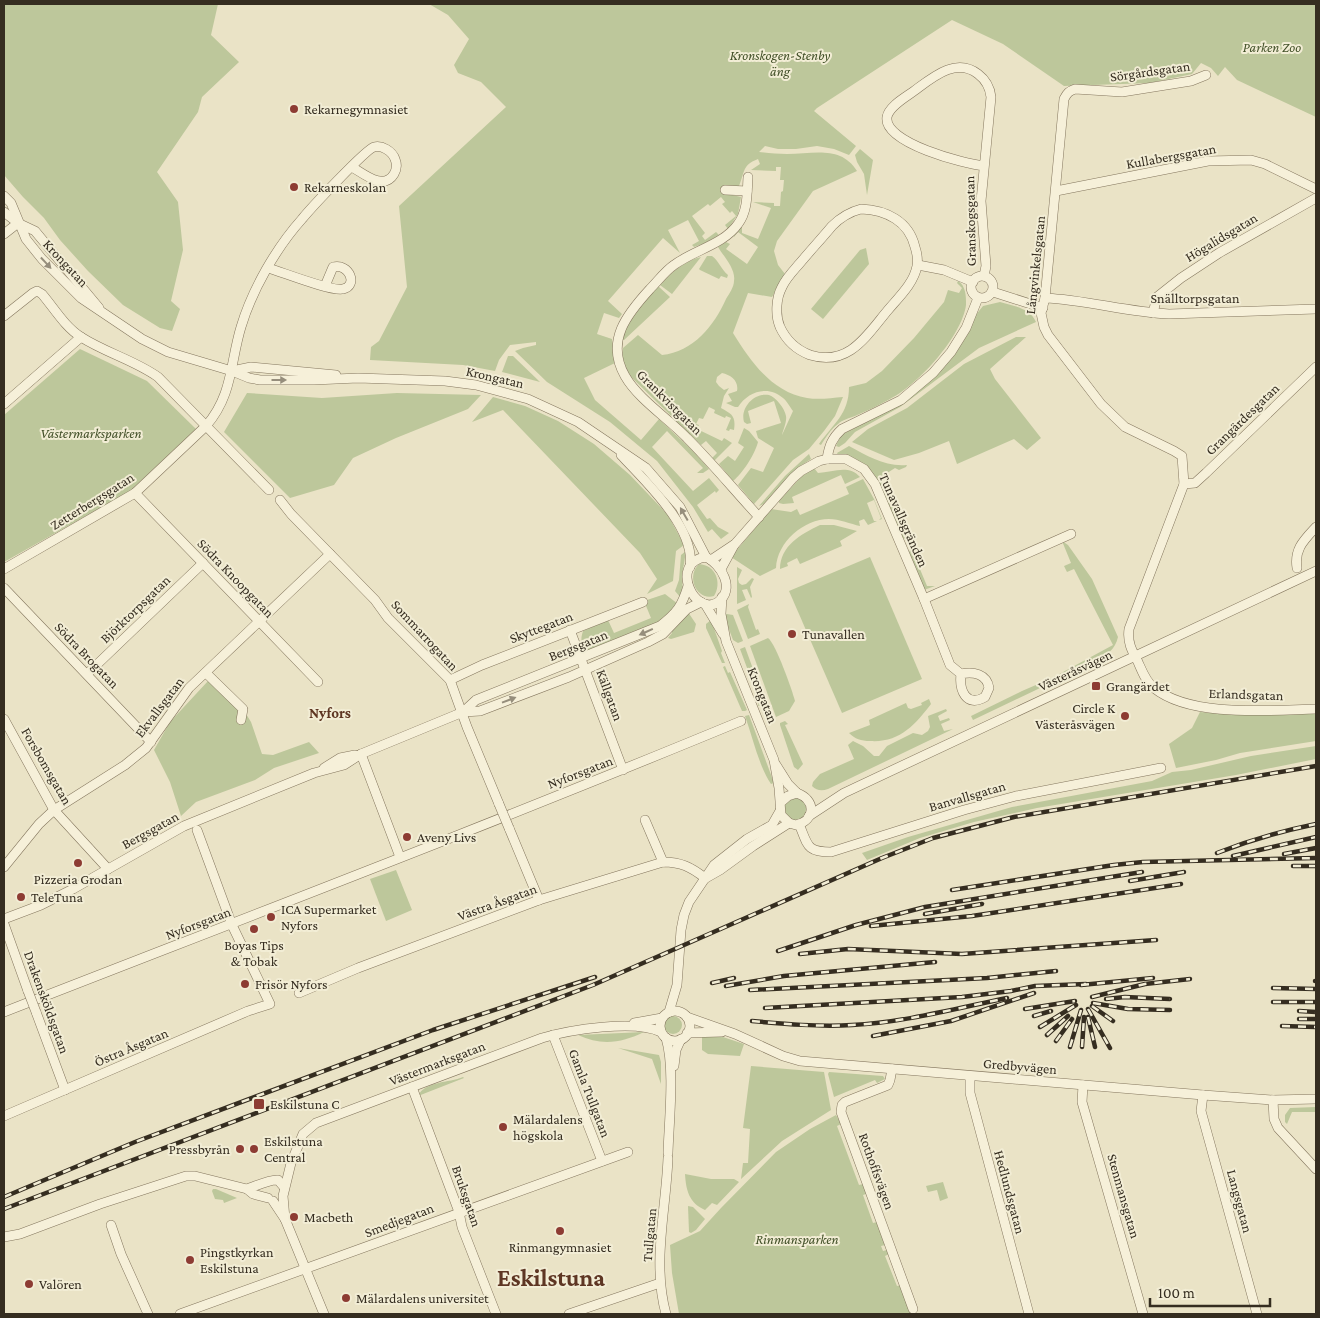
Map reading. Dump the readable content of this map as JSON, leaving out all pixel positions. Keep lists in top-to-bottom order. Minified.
{"streets":{"street":["Sörgårdsgatan","Kullabergsgatan","Granskogsgatan","Högalidsgatan","Krongatan","Långvinkelsgatan","Snälltorpsgatan","Grankvistgatan","Grangärdesgatan","Zetterbergsgatan","Tunavallsgränden","Södra Knoopgatan","Björktorpsgatan","Skyttegatan","Sommarrogatan","Bergsgatan","Södra Brogatan","Västeråsvägen","Erlandsgatan","Källgatan","Ekvallsgatan","Forsbomsgatan","Nyforsgatan","Banvallsgatan","Västra Åsgatan","Drakensköldsgatan","Östra Åsgatan","Västermarksgatan","Gredbyvägen","Gamla Tullgatan","Rothoffsvägen","Hedlundsgatan","Bruksgatan","Stenmansgatan","Langsgatan","Smedjegatan","Tullgatan"]},"crossings":[["Sörgårdsgatan","Långvinkelsgatan"],["Kullabergsgatan","Långvinkelsgatan"],["Högalidsgatan","Snälltorpsgatan"],["Krongatan","Zetterbergsgatan"],["Krongatan","Bergsgatan"],["Krongatan","Västeråsvägen"],["Krongatan","Banvallsgatan"],["Långvinkelsgatan","Snälltorpsgatan"],["Långvinkelsgatan","Grangärdesgatan"],["Långvinkelsgatan","Västeråsvägen"],["Långvinkelsgatan","Erlandsgatan"],["Zetterbergsgatan","Södra Knoopgatan"],["Södra Knoopgatan","Björktorpsgatan"],["Södra Knoopgatan","Ekvallsgatan"],["Björktorpsgatan","Södra Brogatan"],["Skyttegatan","Sommarrogatan"],["Skyttegatan","Källgatan"],["Sommarrogatan","Bergsgatan"],["Sommarrogatan","Ekvallsgatan"],["Sommarrogatan","Västra Åsgatan"],["Bergsgatan","Källgatan"],["Bergsgatan","Forsbomsgatan"],["Södra Brogatan","Ekvallsgatan"],["Västeråsvägen","Erlandsgatan"],["Västeråsvägen","Banvallsgatan"],["Källgatan","Nyforsgatan"],["Ekvallsgatan","Forsbomsgatan"],["Nyforsgatan","Östra Åsgatan"],["Drakensköldsgatan","Östra Åsgatan"],["Västermarksgatan","Gredbyvägen"],["Västermarksgatan","Gamla Tullgatan"],["Västermarksgatan","Bruksgatan"],["Västermarksgatan","Tullgatan"],["Gredbyvägen","Rothoffsvägen"],["Gredbyvägen","Hedlundsgatan"],["Gredbyvägen","Stenmansgatan"],["Gredbyvägen","Langsgatan"],["Gredbyvägen","Tullgatan"],["Gamla Tullgatan","Smedjegatan"],["Bruksgatan","Smedjegatan"]],"districts":["Nyfors","Eskilstuna"],"parks":["Parken Zoo","Kronskogen-Stenby äng","Västermarksparken","Rinmansparken"],"places":{"other":["Rekarnegymnasiet","Rekarneskolan","Tunavallen","Circle K Västeråsvägen","Aveny Livs","Pizzeria Grodan","TeleTuna","ICA Supermarket Nyfors","Boyas Tips & Tobak","Frisör Nyfors","Mälardalens högskola","Pressbyrån","Eskilstuna Central","Macbeth","Rinmangymnasiet","Pingstkyrkan Eskilstuna","Valören","Mälardalens universitet"],"transit":["Grangärdet","Eskilstuna C"]},"scale_bar":"100 m"}
